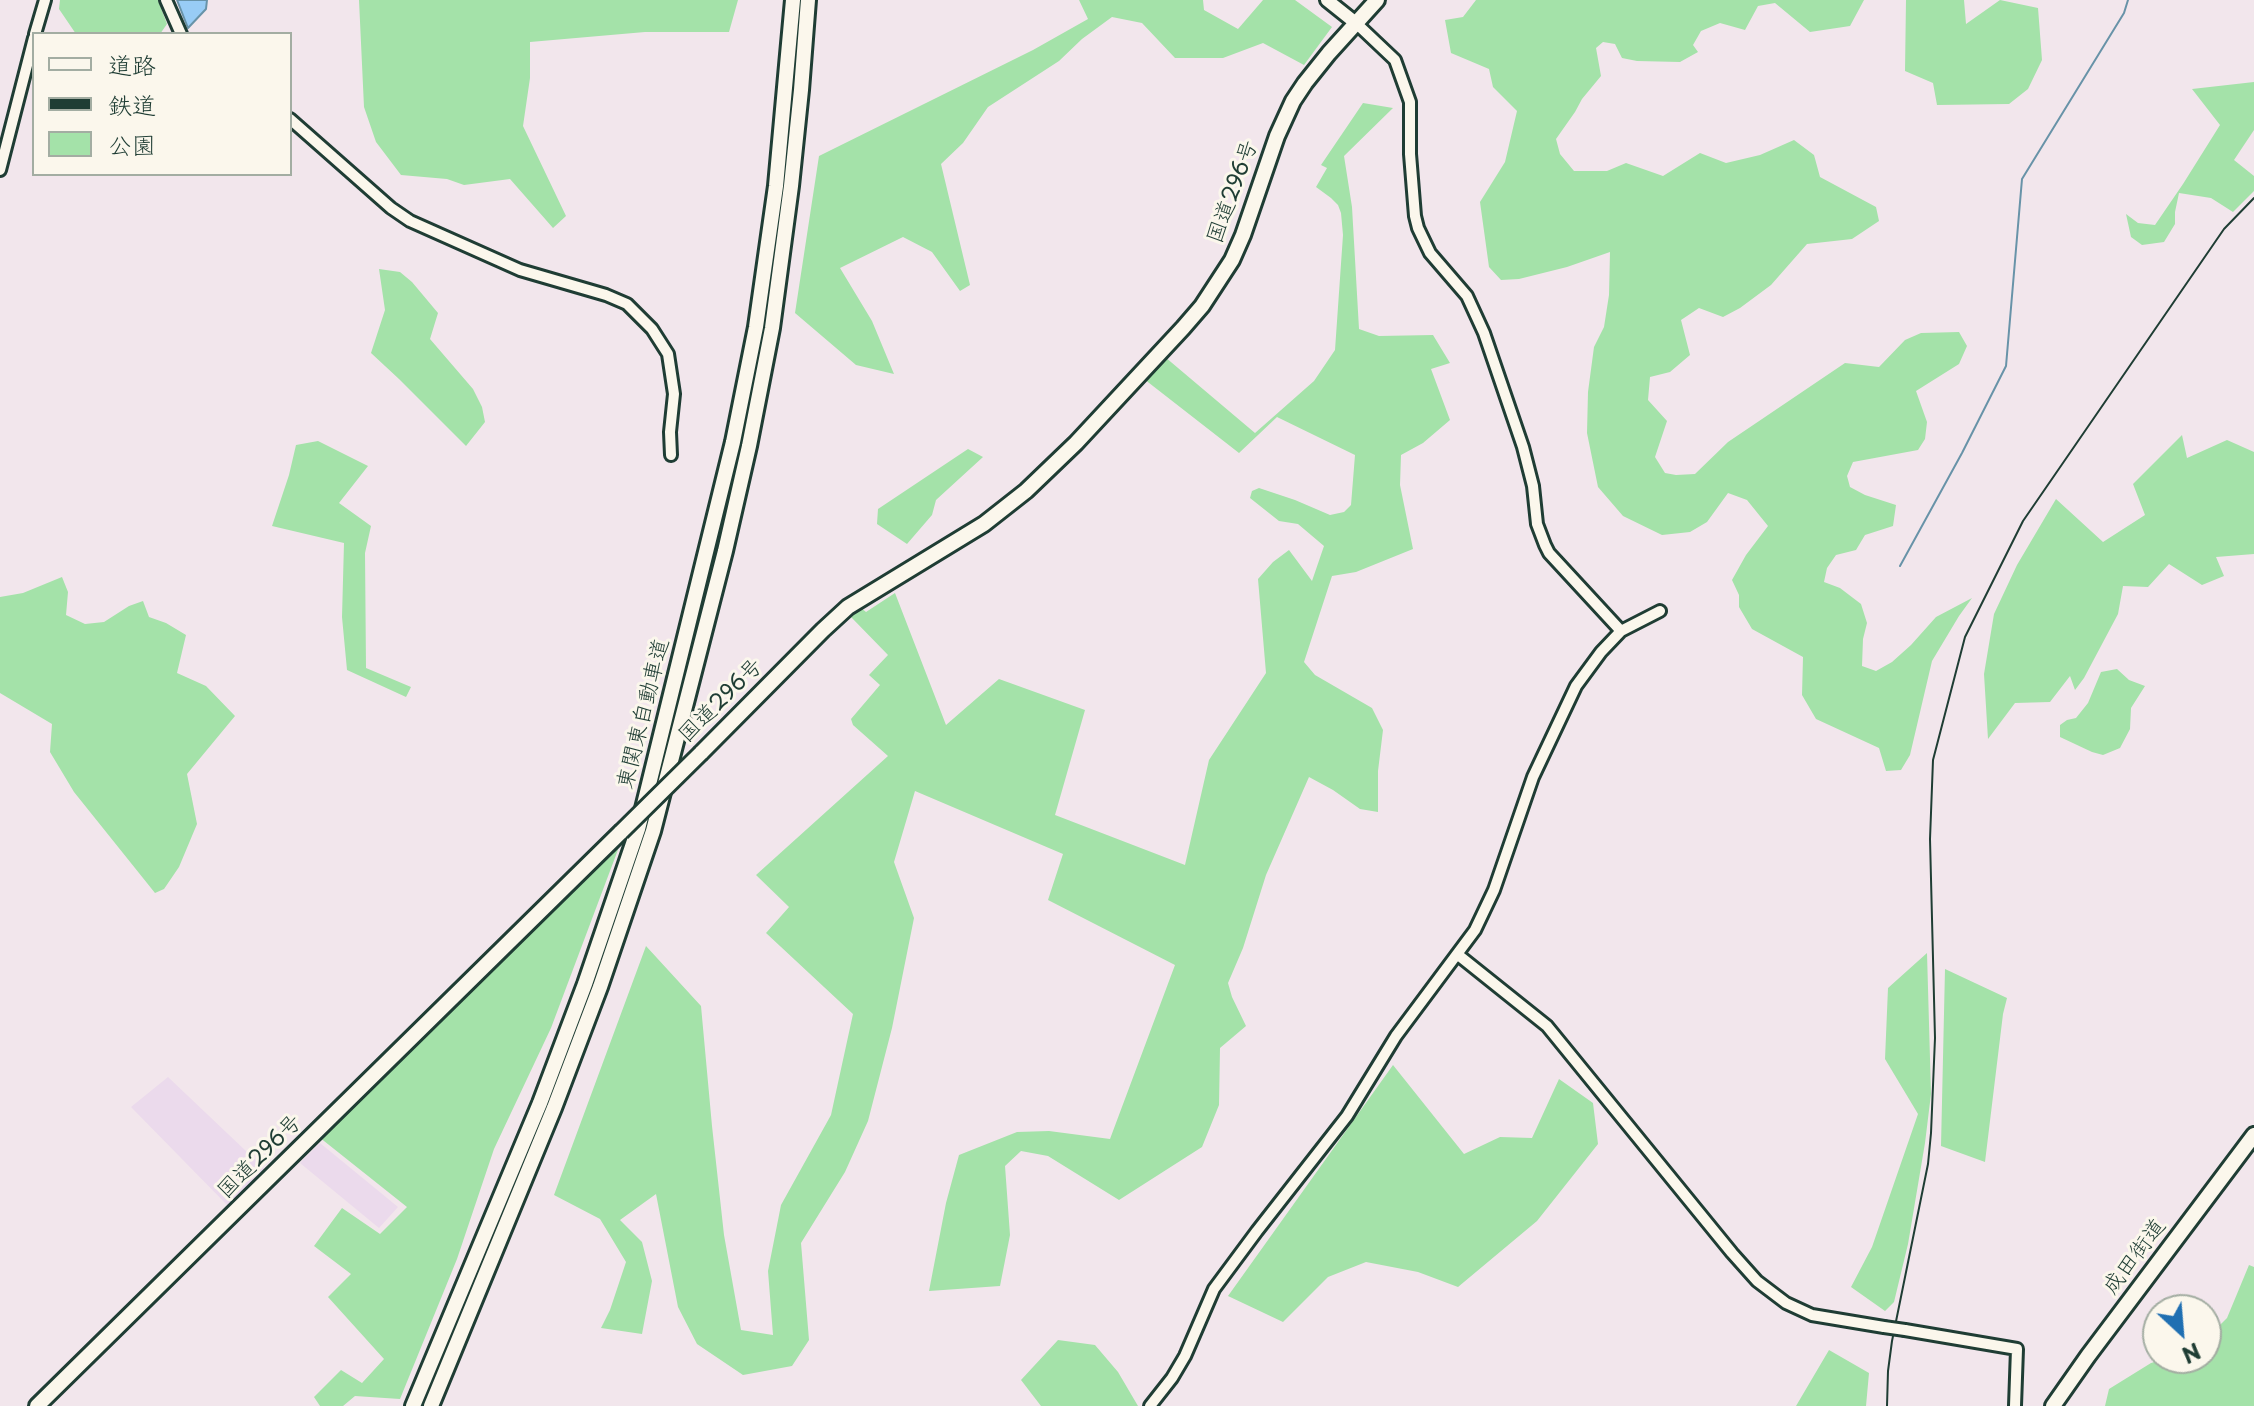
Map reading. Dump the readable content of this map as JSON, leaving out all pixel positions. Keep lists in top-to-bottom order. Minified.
{"streets":{"highway":["国道296号","東関東自動車道","成田街道"]},"legend":["道路","鉄道","公園"],"north":"bottom right"}
